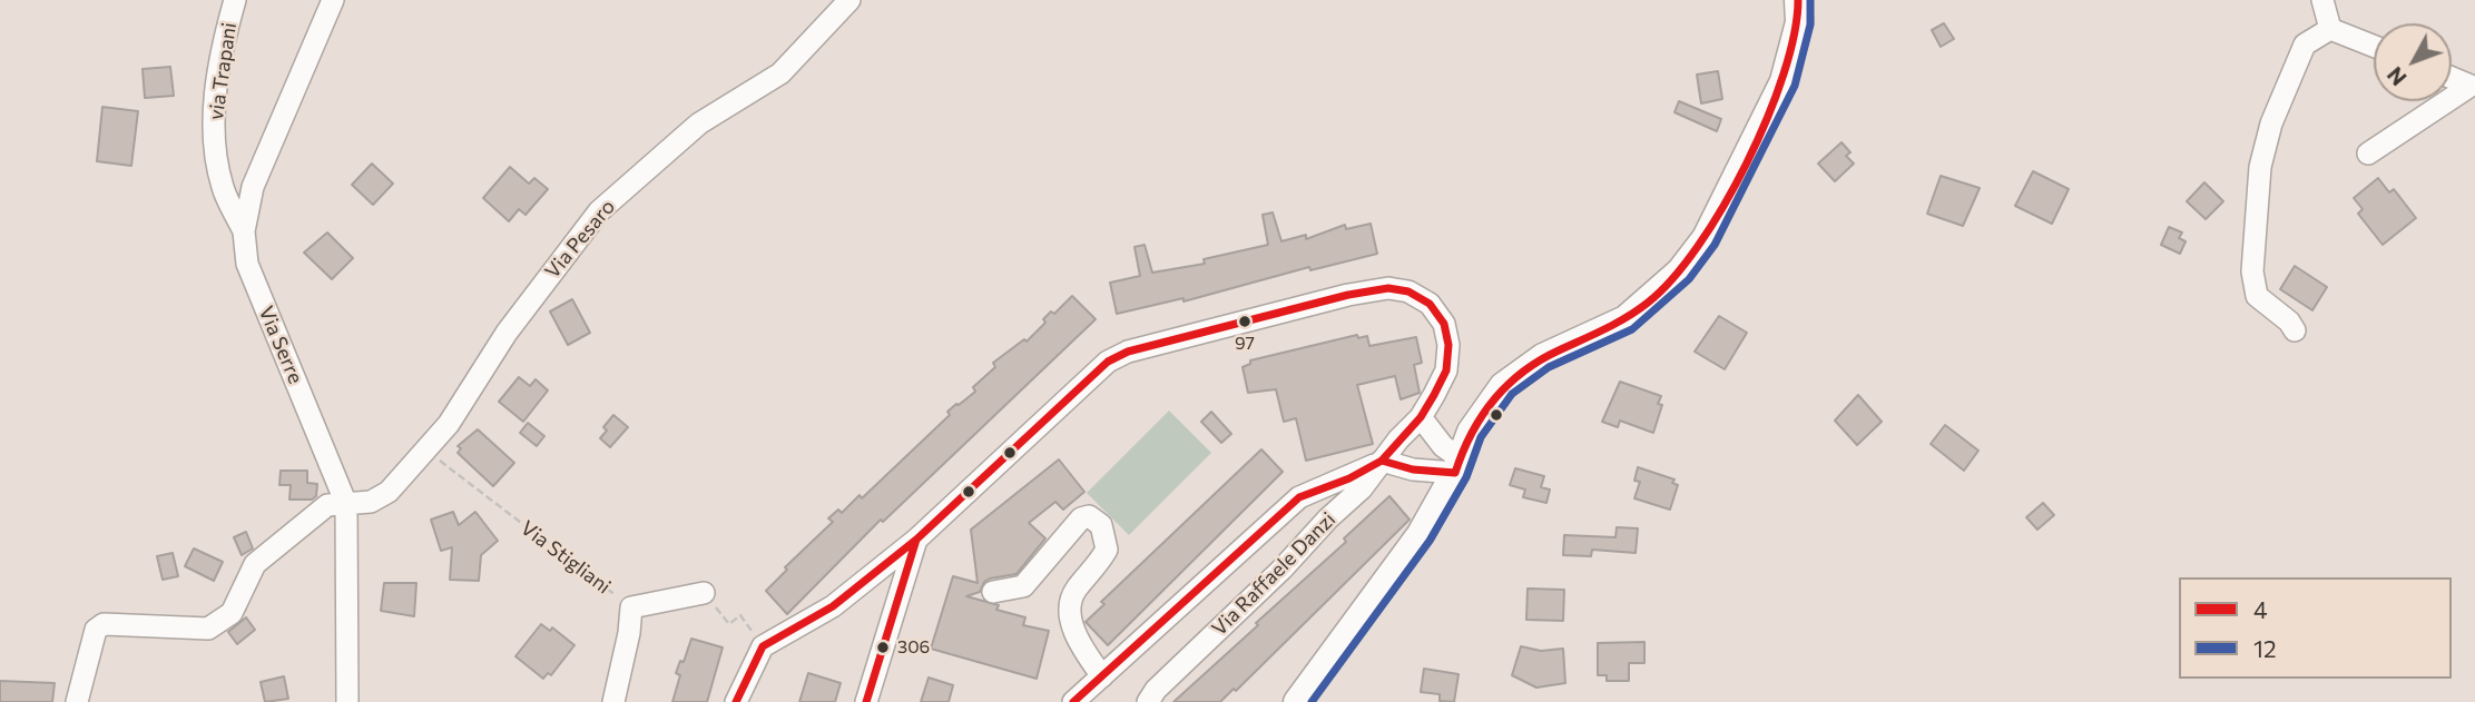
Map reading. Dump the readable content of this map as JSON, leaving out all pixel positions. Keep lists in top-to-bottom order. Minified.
{"streets":{"street":["via Trapani","Via Pesaro","Via Serre","Via Stigliani","Via Raffaele Danzi"]},"crossings":[["via Trapani","Via Serre"],["Via Pesaro","Via Serre"],["Via Pesaro","Via Stigliani"]],"places":["97","306"],"lines":["transit line 4","transit line 12"],"legend":["4","12"],"north":"bottom left"}
